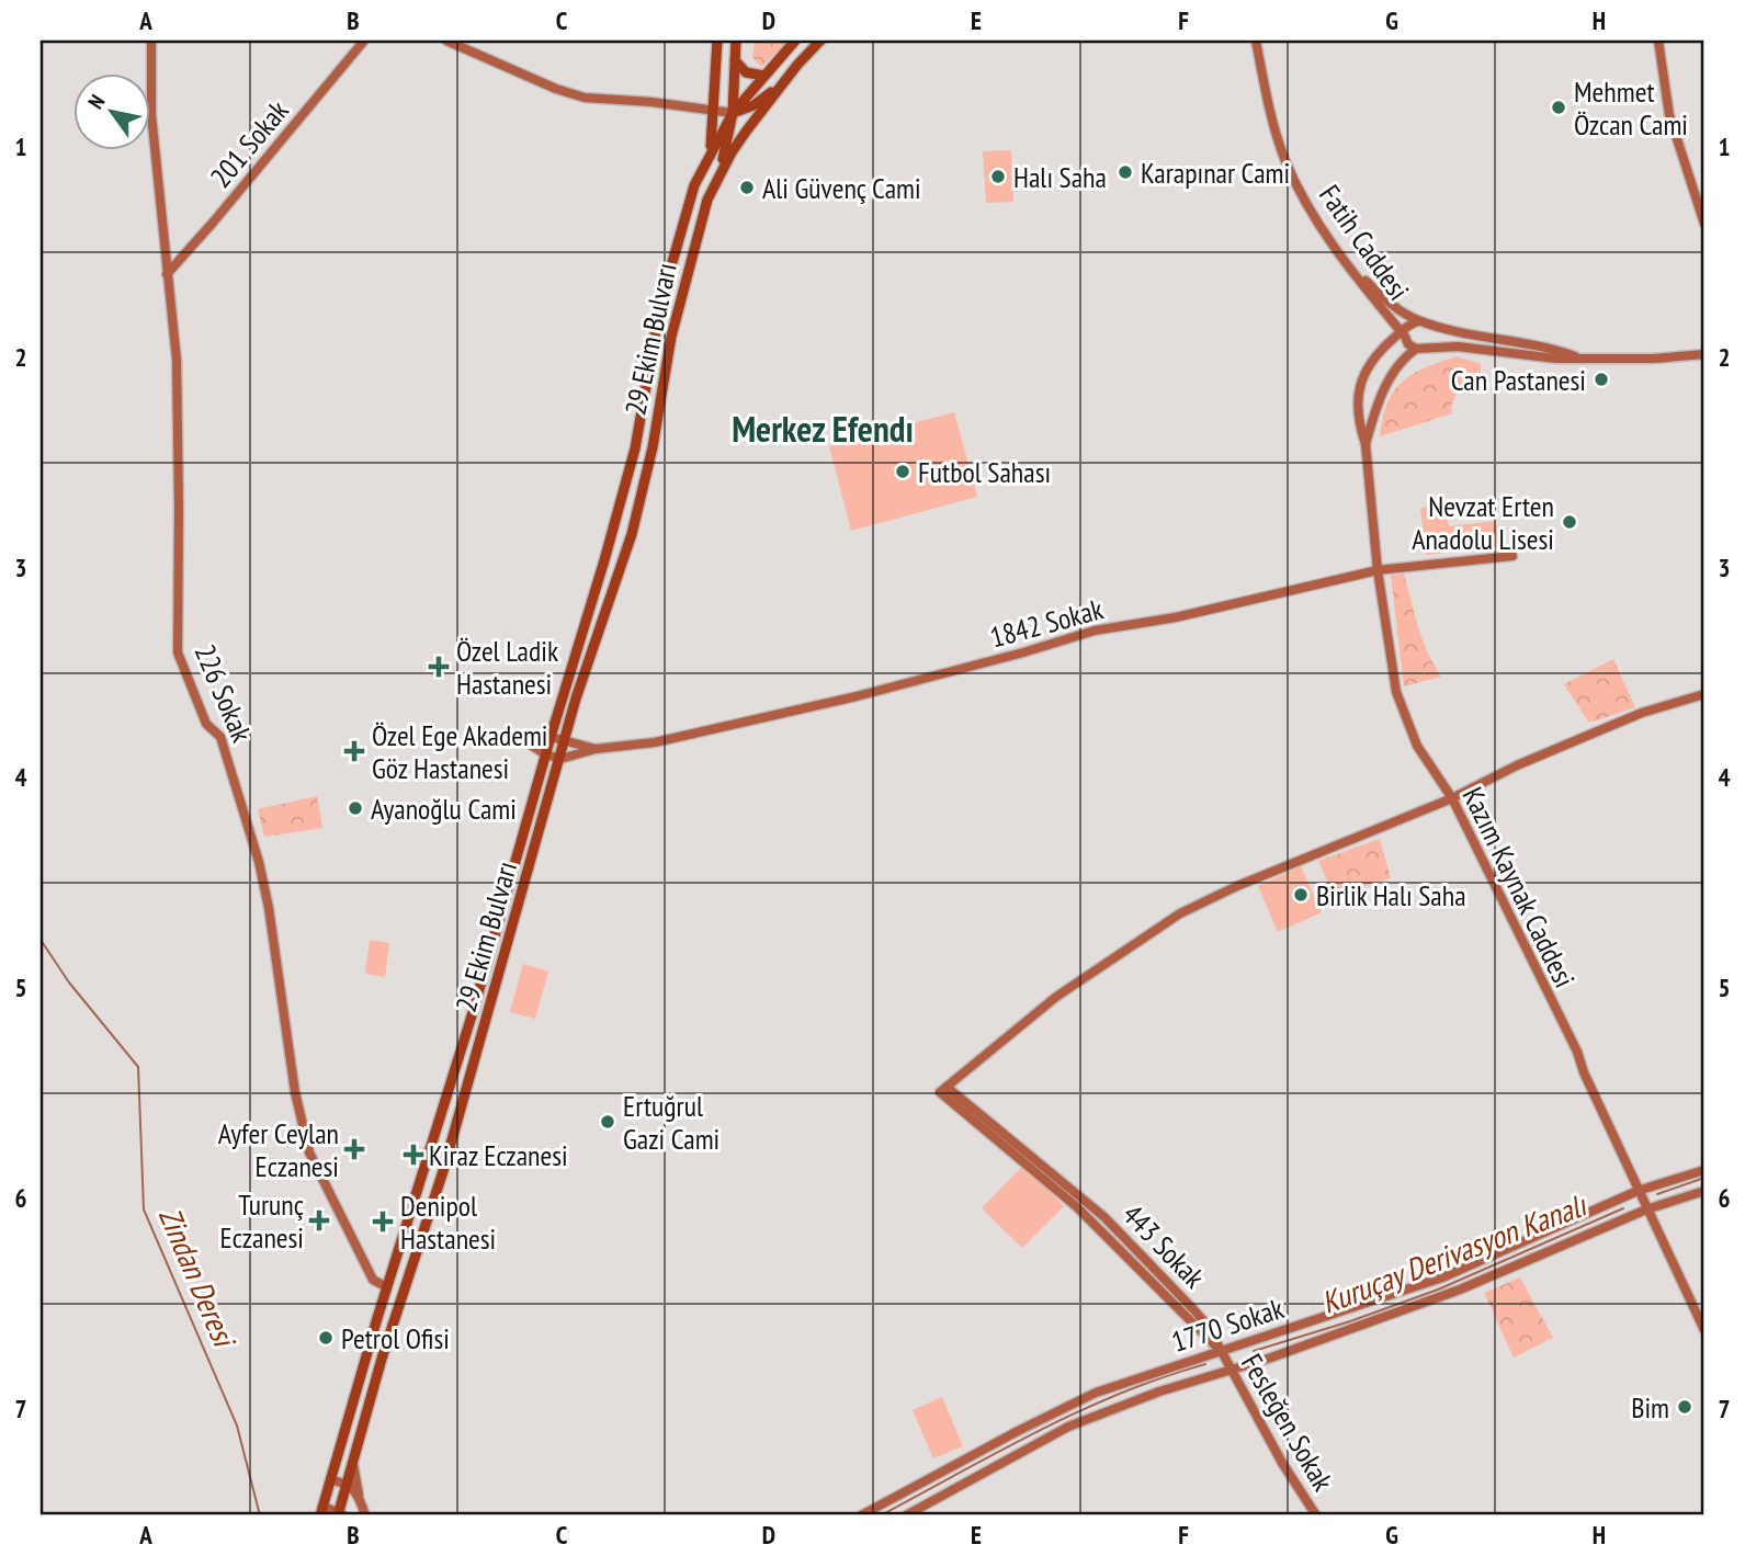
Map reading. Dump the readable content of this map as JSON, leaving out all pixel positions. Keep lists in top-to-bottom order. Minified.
{"streets":{"main road":["29 Ekim Bulvarı"],"street":["201 Sokak","Fatih Caddesi","1842 Sokak","226 Sokak","Kazım Kaynak Caddesi","443 Sokak","1770 Sokak","Fesleğen Sokak"]},"crossings":[["201 Sokak","226 Sokak"],["Fatih Caddesi","Kazım Kaynak Caddesi"],["29 Ekim Bulvarı","226 Sokak"],["1842 Sokak","Kazım Kaynak Caddesi"],["Kazım Kaynak Caddesi","443 Sokak"],["Kazım Kaynak Caddesi","1770 Sokak"],["443 Sokak","1770 Sokak"],["443 Sokak","Fesleğen Sokak"],["1770 Sokak","Fesleğen Sokak"]],"districts":["Merkez Efendı"],"water":["Kuruçay Derivasyon Kanalı","Zindan Deresi"],"places":{"other":["Mehmet Özcan Cami","Karapınar Cami","Halı Saha","Ali Güvenç Cami","Can Pastanesi","Futbol Sahası","Nevzat Erten Anadolu Lisesi","Ayanoğlu Cami","Birlik Halı Saha","Ertuğrul Gazi Cami","Petrol Ofisi","Bim"],"health":["Özel Ladik Hastanesi","Özel Ege Akademi Göz Hastanesi","Ayfer Ceylan Eczanesi","Kiraz Eczanesi","Turunç Eczanesi","Denipol Hastanesi"]},"north":"top left","grid":{"columns":["A","B","C","D","E","F","G","H"],"rows":["1","2","3","4","5","6","7"]}}
